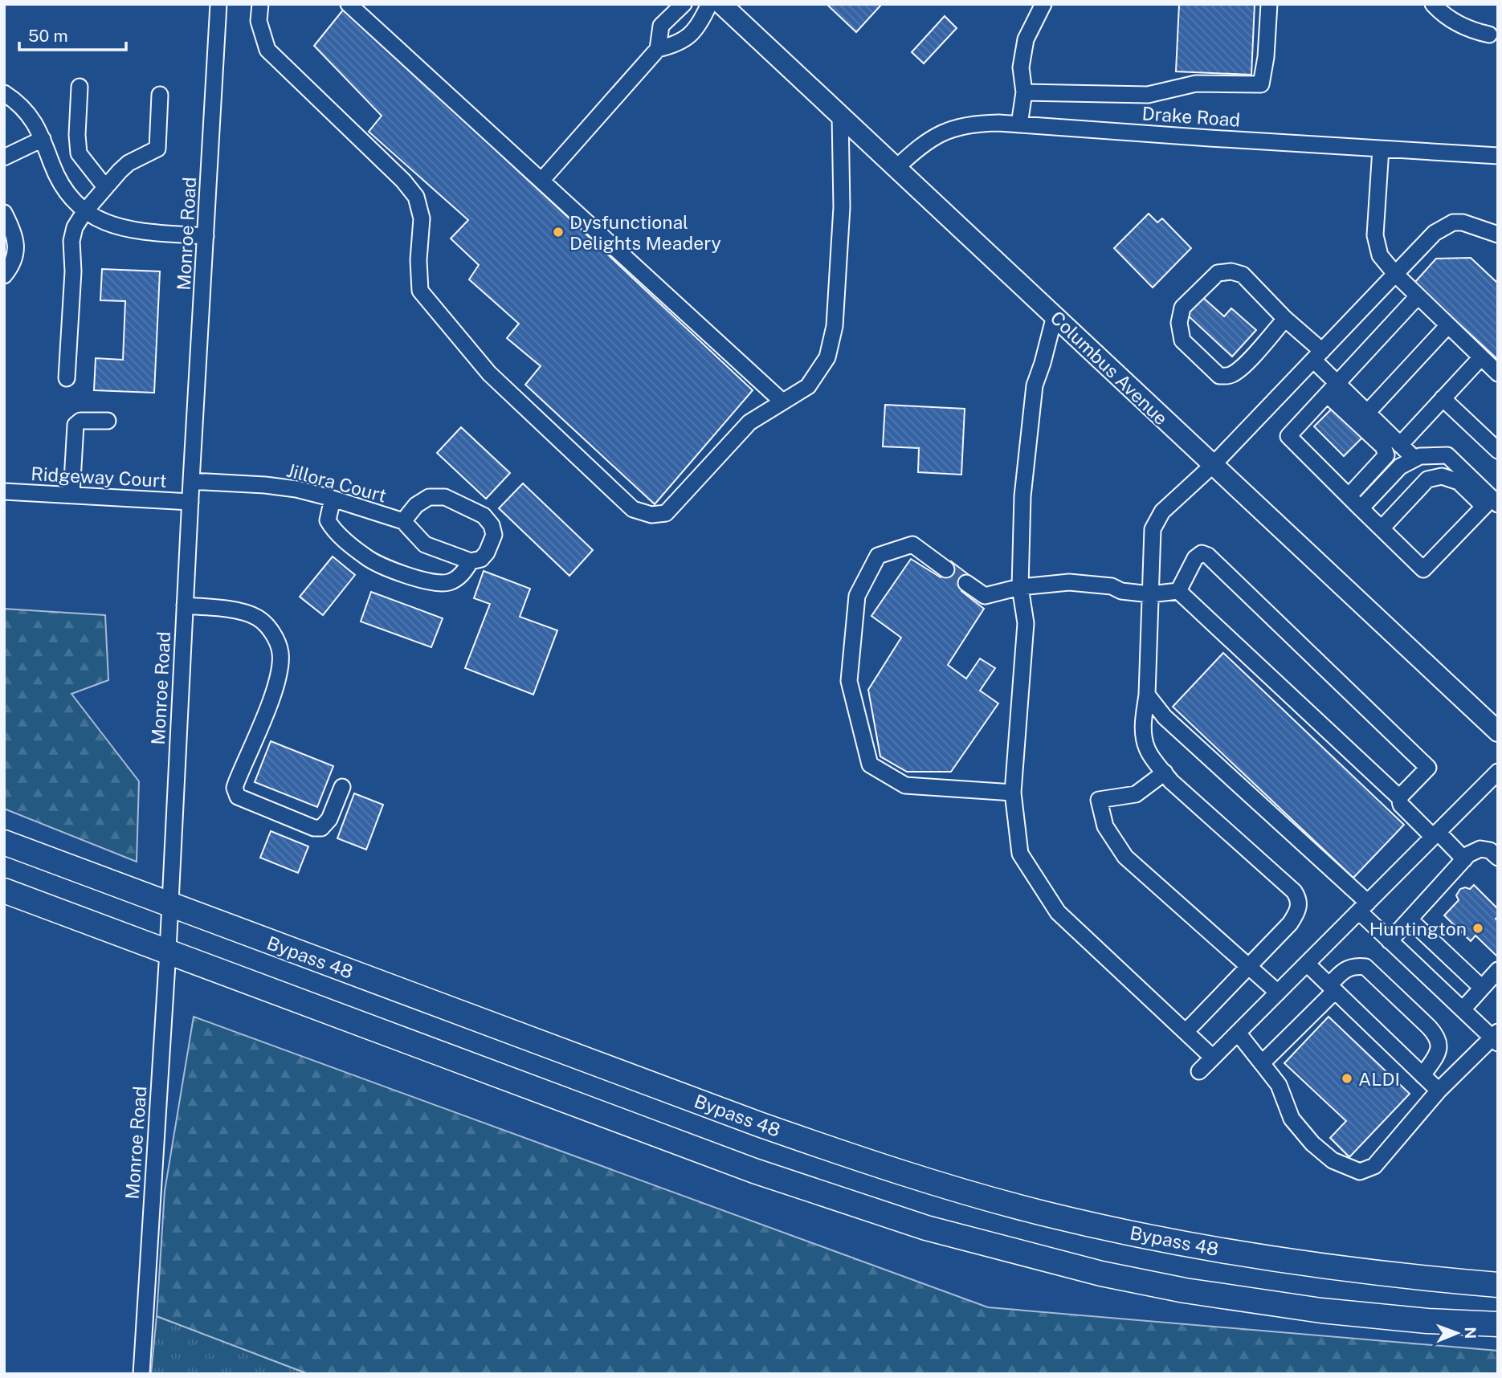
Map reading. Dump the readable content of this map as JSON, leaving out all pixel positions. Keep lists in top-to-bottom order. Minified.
{"streets":{"highway":["Bypass 48"],"main road":["Columbus Avenue"],"street":["Drake Road","Monroe Road","Ridgeway Court","Jillora Court"]},"crossings":[["Drake Road","Columbus Avenue"],["Monroe Road","Ridgeway Court"],["Monroe Road","Jillora Court"],["Monroe Road","Bypass 48"]],"places":["Dysfunctional Delights Meadery","Huntington","ALDI"],"scale_bar":"50 m","north":"right"}
